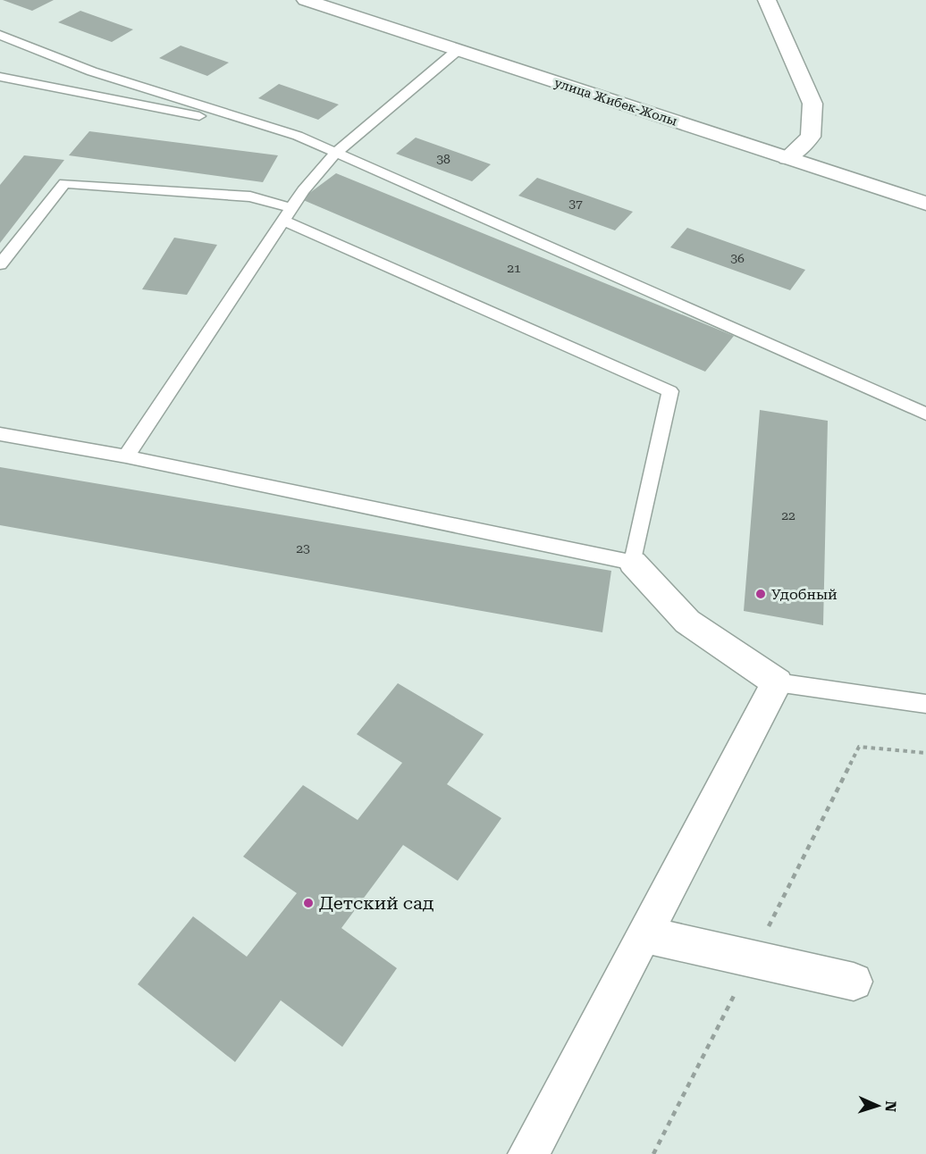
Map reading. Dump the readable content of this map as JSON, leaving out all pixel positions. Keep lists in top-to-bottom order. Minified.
{"streets":{"street":["улица Жибек-Жолы"]},"places":["Удобный","Детский сад"],"house_numbers":["38","37","36","21","22","23"],"north":"right"}
